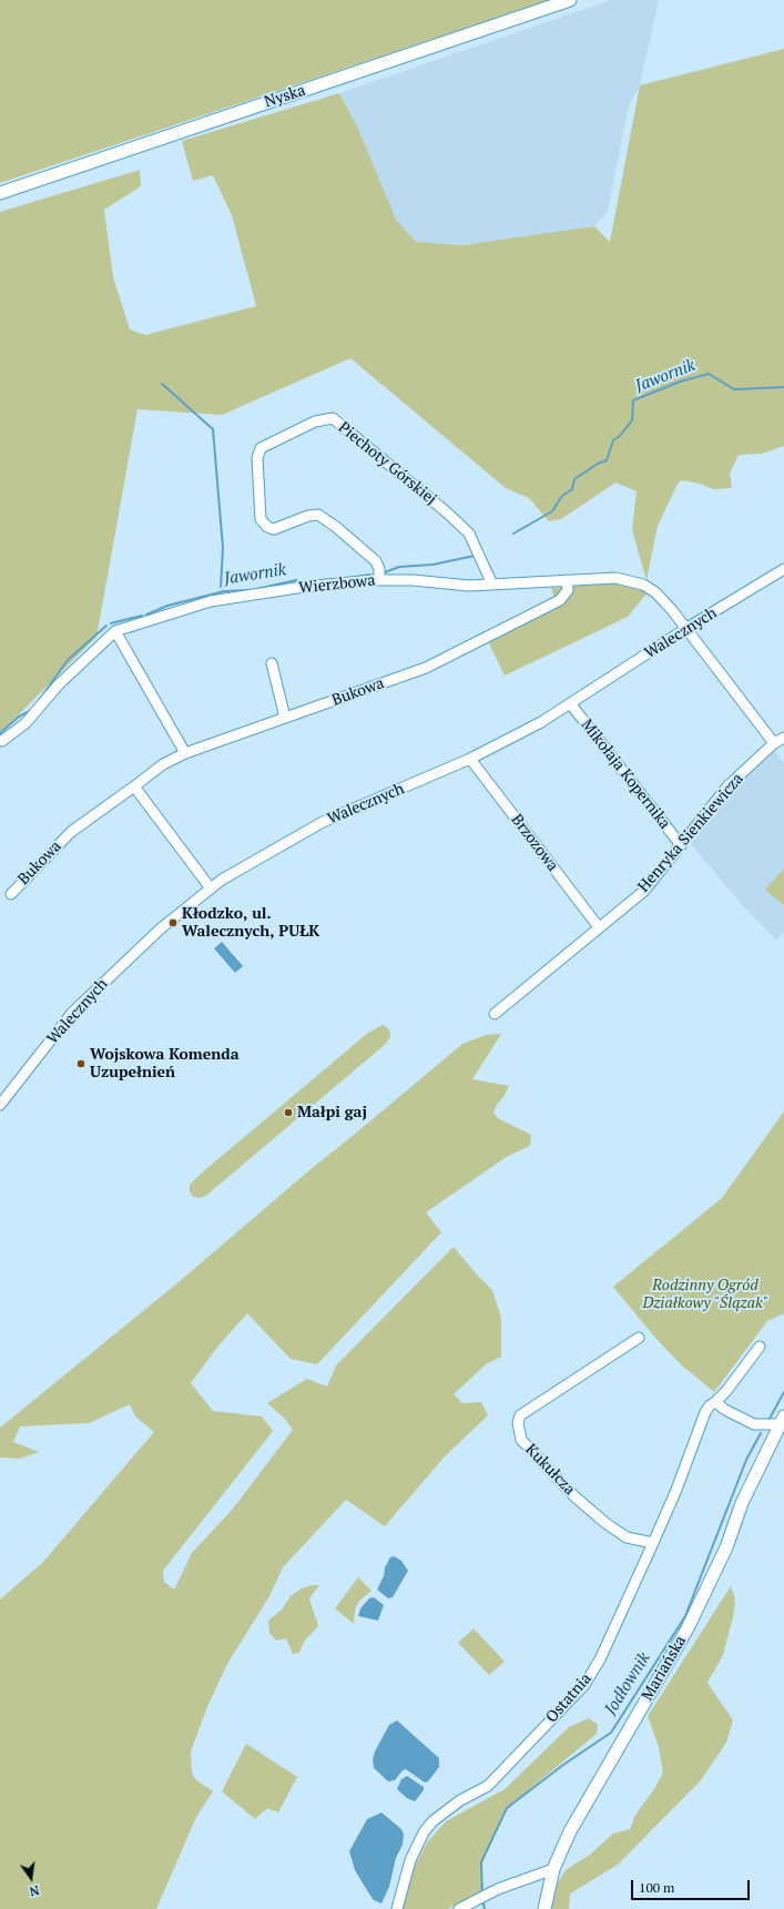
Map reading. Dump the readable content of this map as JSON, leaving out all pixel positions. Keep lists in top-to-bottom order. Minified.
{"streets":{"street":["Nyska","Piechoty Górskiej","Wierzbowa","Walecznych","Bukowa","Mikołaja Kopernika","Henryka Sienkiewicza","Brzozowa","Kukułcza","Mariańska","Ostatnia"]},"crossings":[["Piechoty Górskiej","Wierzbowa"],["Wierzbowa","Walecznych"],["Wierzbowa","Bukowa"],["Wierzbowa","Henryka Sienkiewicza"],["Walecznych","Mikołaja Kopernika"],["Walecznych","Brzozowa"],["Mikołaja Kopernika","Henryka Sienkiewicza"],["Henryka Sienkiewicza","Brzozowa"],["Kukułcza","Ostatnia"]],"water":["Jawornik","Jodłownik"],"parks":["Rodzinny Ogród Działkowy \"Ślązak\""],"places":["Kłodzko, ul. Walecznych, PUŁK","Wojskowa Komenda Uzupełnień","Małpi gaj"],"scale_bar":"100 m","north":"bottom"}
